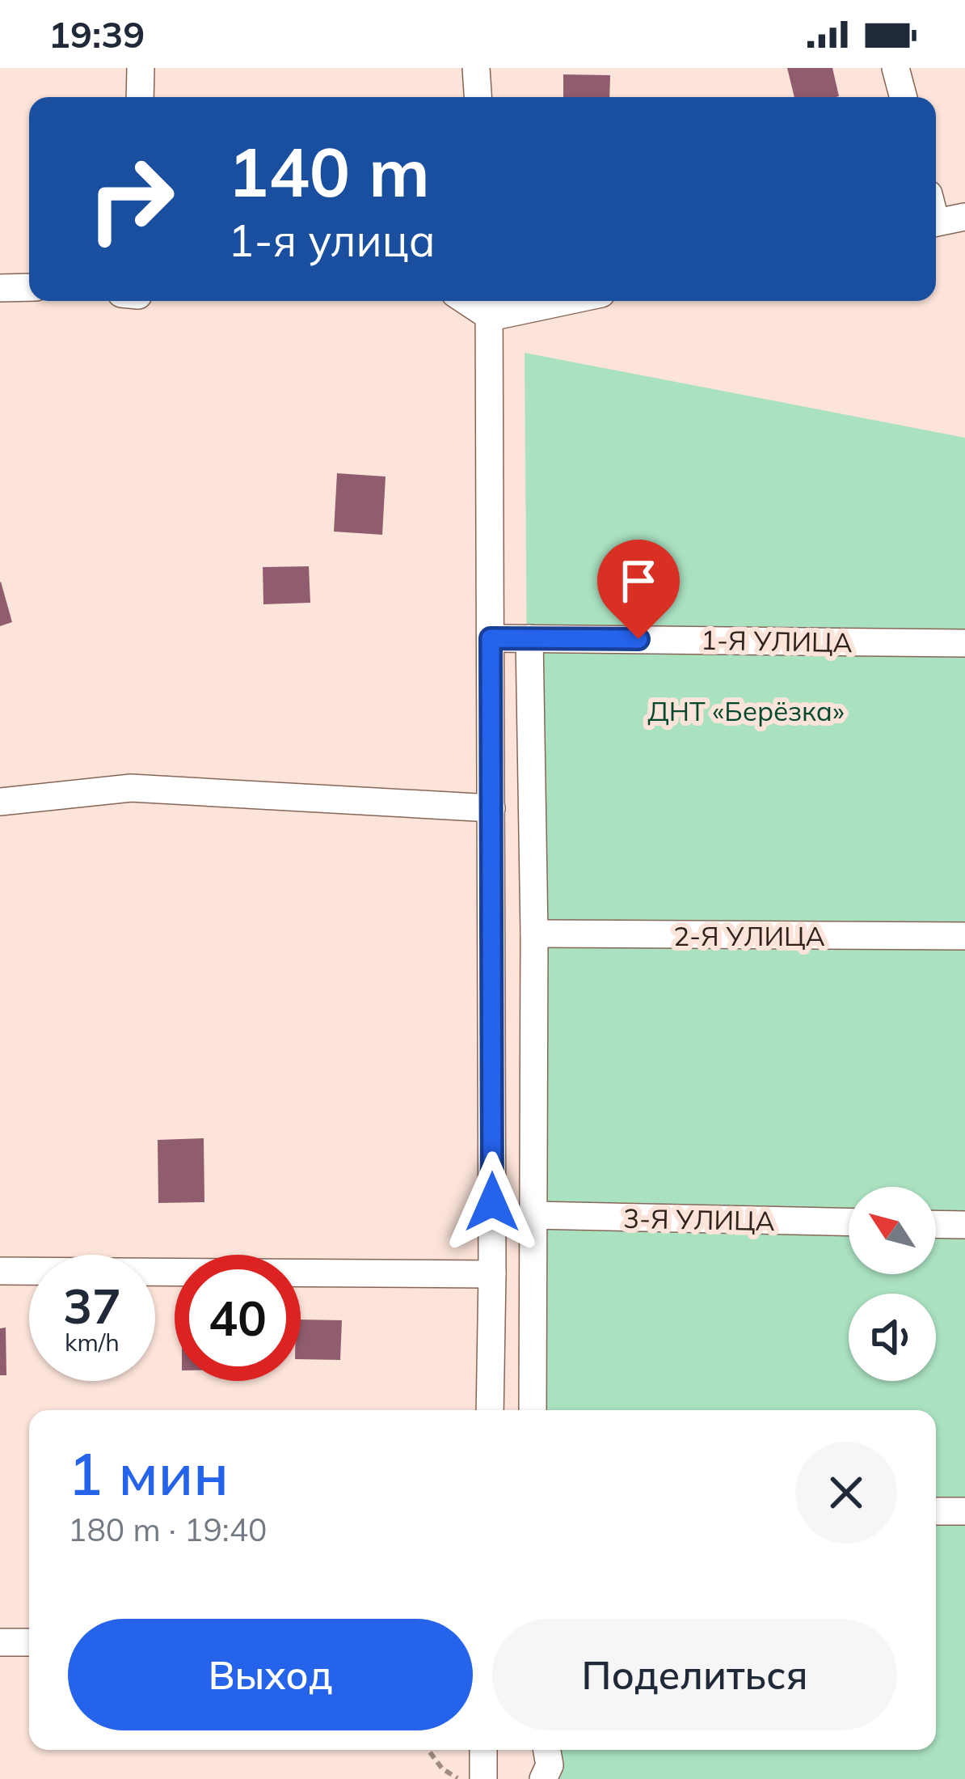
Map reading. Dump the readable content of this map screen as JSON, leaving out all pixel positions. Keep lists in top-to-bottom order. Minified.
{"streets":{"street":["1-Я УЛИЦА","2-Я УЛИЦА","3-Я УЛИЦА"]},"parks":["ДНТ «Берёзка»"],"north":"top left","page":{"status":"19:39","turn":["140 m","1-я улица"],"speed":"37 km/h","limit":"40","heading":["1 мин","180 m · 19:40"],"buttons":["Выход","Поделиться"]}}
